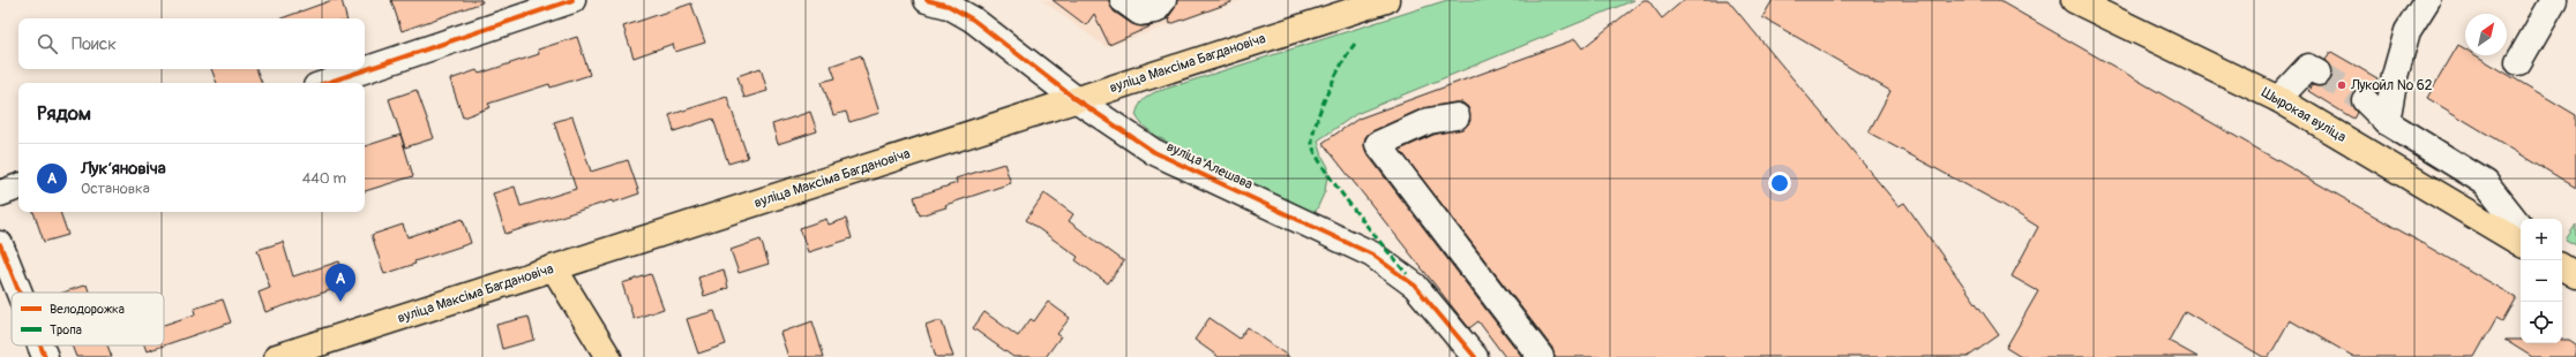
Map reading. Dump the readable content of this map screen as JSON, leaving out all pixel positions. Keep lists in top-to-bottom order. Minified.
{"streets":{"main road":["вуліца Максіма Багдановіча","Шырокая вуліца"],"street":["вуліца Алешава"]},"crossings":[["вуліца Максіма Багдановіча","вуліца Алешава"]],"places":["Лукойл № 62"],"legend":["Велодорожка","Тропа"],"north":"top right","page":{"search":"Поиск","heading":"Рядом","list":[{"mark":"A","name":"Лукʼяновіча","note":"Остановка","value":"440 m"}],"map_buttons":["+","−"],"pins":"A"}}
